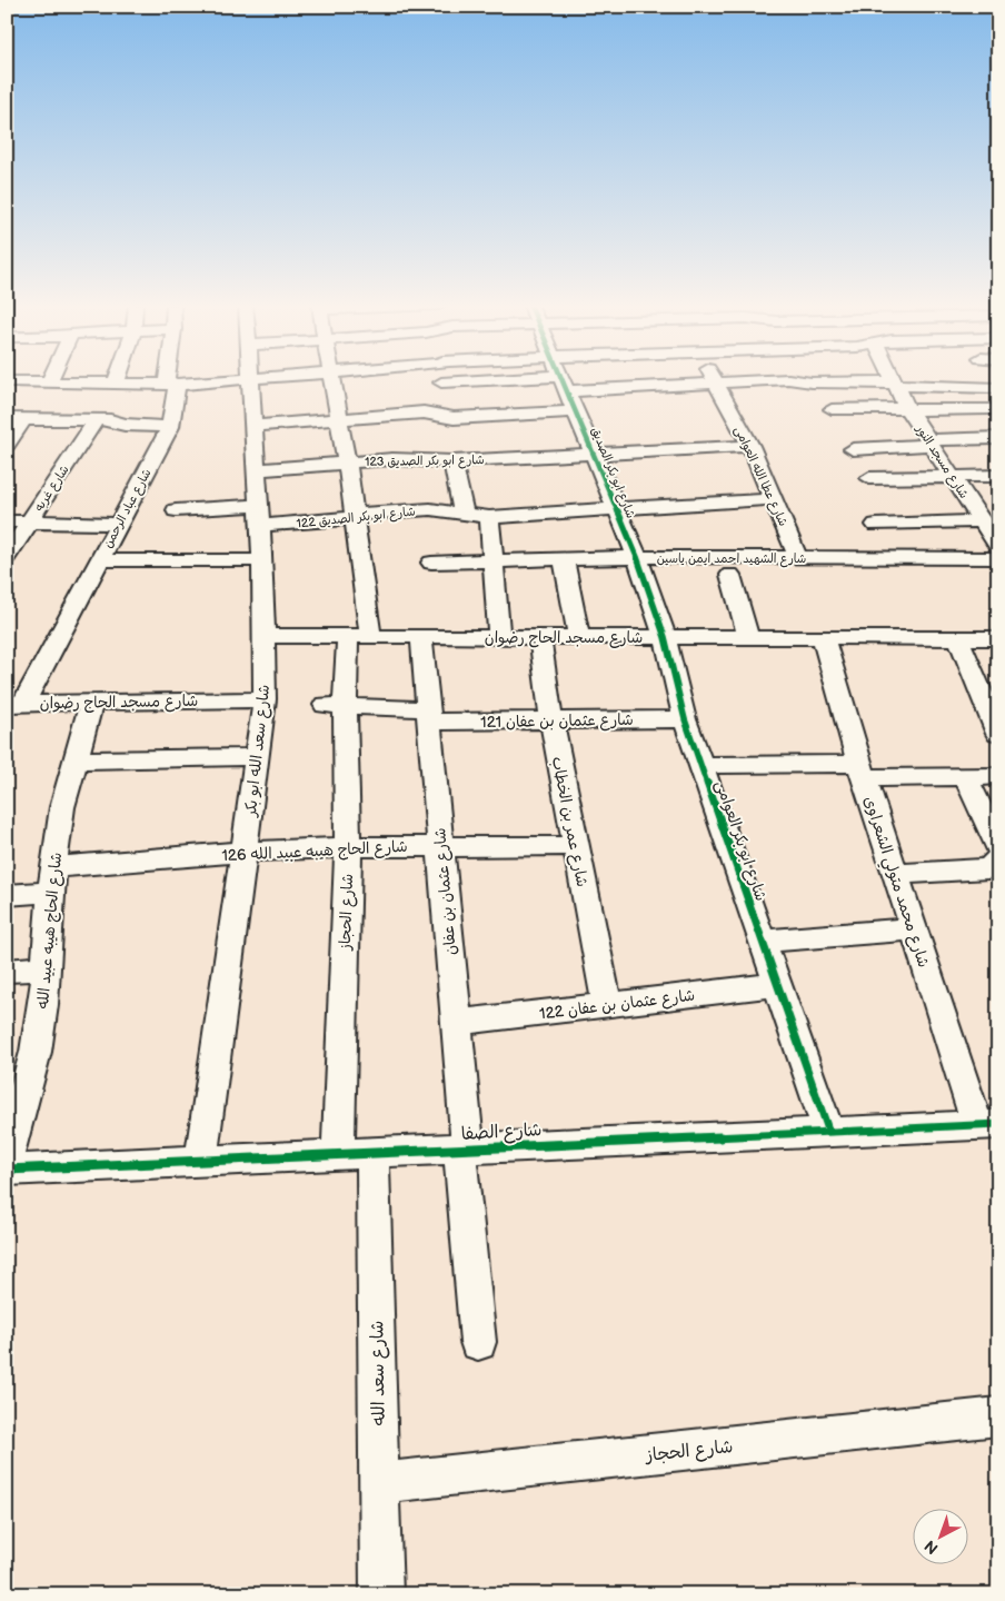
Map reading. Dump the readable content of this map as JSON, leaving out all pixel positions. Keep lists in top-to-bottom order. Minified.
{"streets":{"street":["شارع ابو بكر الصديق 123","شارع مسجد النور","شارع ابو بكر الصديق","شارع عطا الله العوامى","شارع غربه","شارع عباد الرحمن","شارع ابو بكر الصديق 122","شارع الشهيد احمد ايمن ياسين","شارع مسجد الحاج رضوان","شارع عثمان بن عفان 121","شارع سعد الله ابو بكر","شارع عمر بن الخطاب","شارع ابو بكر العوامى","شارع الحاج هيبه عبيد الله 126","شارع محمد متولي الشعراوى","شارع عثمان بن عفان","شارع الحجاز","شارع الحاج هيبه عبيد الله","شارع عثمان بن عفان 122","شارع الصفا","شارع سعد الله"]},"crossings":[["شارع ابو بكر الصديق 123","شارع ابو بكر الصديق"],["شارع ابو بكر الصديق 123","شارع عطا الله العوامى"],["شارع ابو بكر الصديق 123","شارع سعد الله ابو بكر"],["شارع ابو بكر الصديق 123","شارع الحجاز"],["شارع ابو بكر الصديق","شارع ابو بكر الصديق 122"],["شارع ابو بكر الصديق","شارع الشهيد احمد ايمن ياسين"],["شارع ابو بكر الصديق","شارع ابو بكر العوامى"],["شارع عطا الله العوامى","شارع ابو بكر الصديق 122"],["شارع عطا الله العوامى","شارع الشهيد احمد ايمن ياسين"],["شارع عباد الرحمن","شارع مسجد الحاج رضوان"],["شارع ابو بكر الصديق 122","شارع سعد الله ابو بكر"],["شارع ابو بكر الصديق 122","شارع الحجاز"],["شارع الشهيد احمد ايمن ياسين","شارع ابو بكر العوامى"],["شارع مسجد الحاج رضوان","شارع سعد الله ابو بكر"],["شارع مسجد الحاج رضوان","شارع عمر بن الخطاب"],["شارع مسجد الحاج رضوان","شارع ابو بكر العوامى"],["شارع مسجد الحاج رضوان","شارع محمد متولي الشعراوى"],["شارع مسجد الحاج رضوان","شارع عثمان بن عفان"],["شارع مسجد الحاج رضوان","شارع الحجاز"],["شارع مسجد الحاج رضوان","شارع الحاج هيبه عبيد الله"],["شارع عثمان بن عفان 121","شارع عمر بن الخطاب"],["شارع عثمان بن عفان 121","شارع ابو بكر العوامى"],["شارع عثمان بن عفان 121","شارع عثمان بن عفان"],["شارع عثمان بن عفان 121","شارع الحجاز"],["شارع سعد الله ابو بكر","شارع الحاج هيبه عبيد الله 126"],["شارع سعد الله ابو بكر","شارع الصفا"],["شارع عمر بن الخطاب","شارع الحاج هيبه عبيد الله 126"],["شارع عمر بن الخطاب","شارع عثمان بن عفان 122"],["شارع ابو بكر العوامى","شارع عثمان بن عفان 122"],["شارع ابو بكر العوامى","شارع الصفا"],["شارع الحاج هيبه عبيد الله 126","شارع عثمان بن عفان"],["شارع الحاج هيبه عبيد الله 126","شارع الحجاز"],["شارع الحاج هيبه عبيد الله 126","شارع الحاج هيبه عبيد الله"],["شارع محمد متولي الشعراوى","شارع الصفا"],["شارع عثمان بن عفان","شارع عثمان بن عفان 122"],["شارع عثمان بن عفان","شارع الصفا"],["شارع الحجاز","شارع الصفا"],["شارع الحجاز","شارع سعد الله"],["شارع الصفا","شارع سعد الله"]],"north":"bottom left"}
